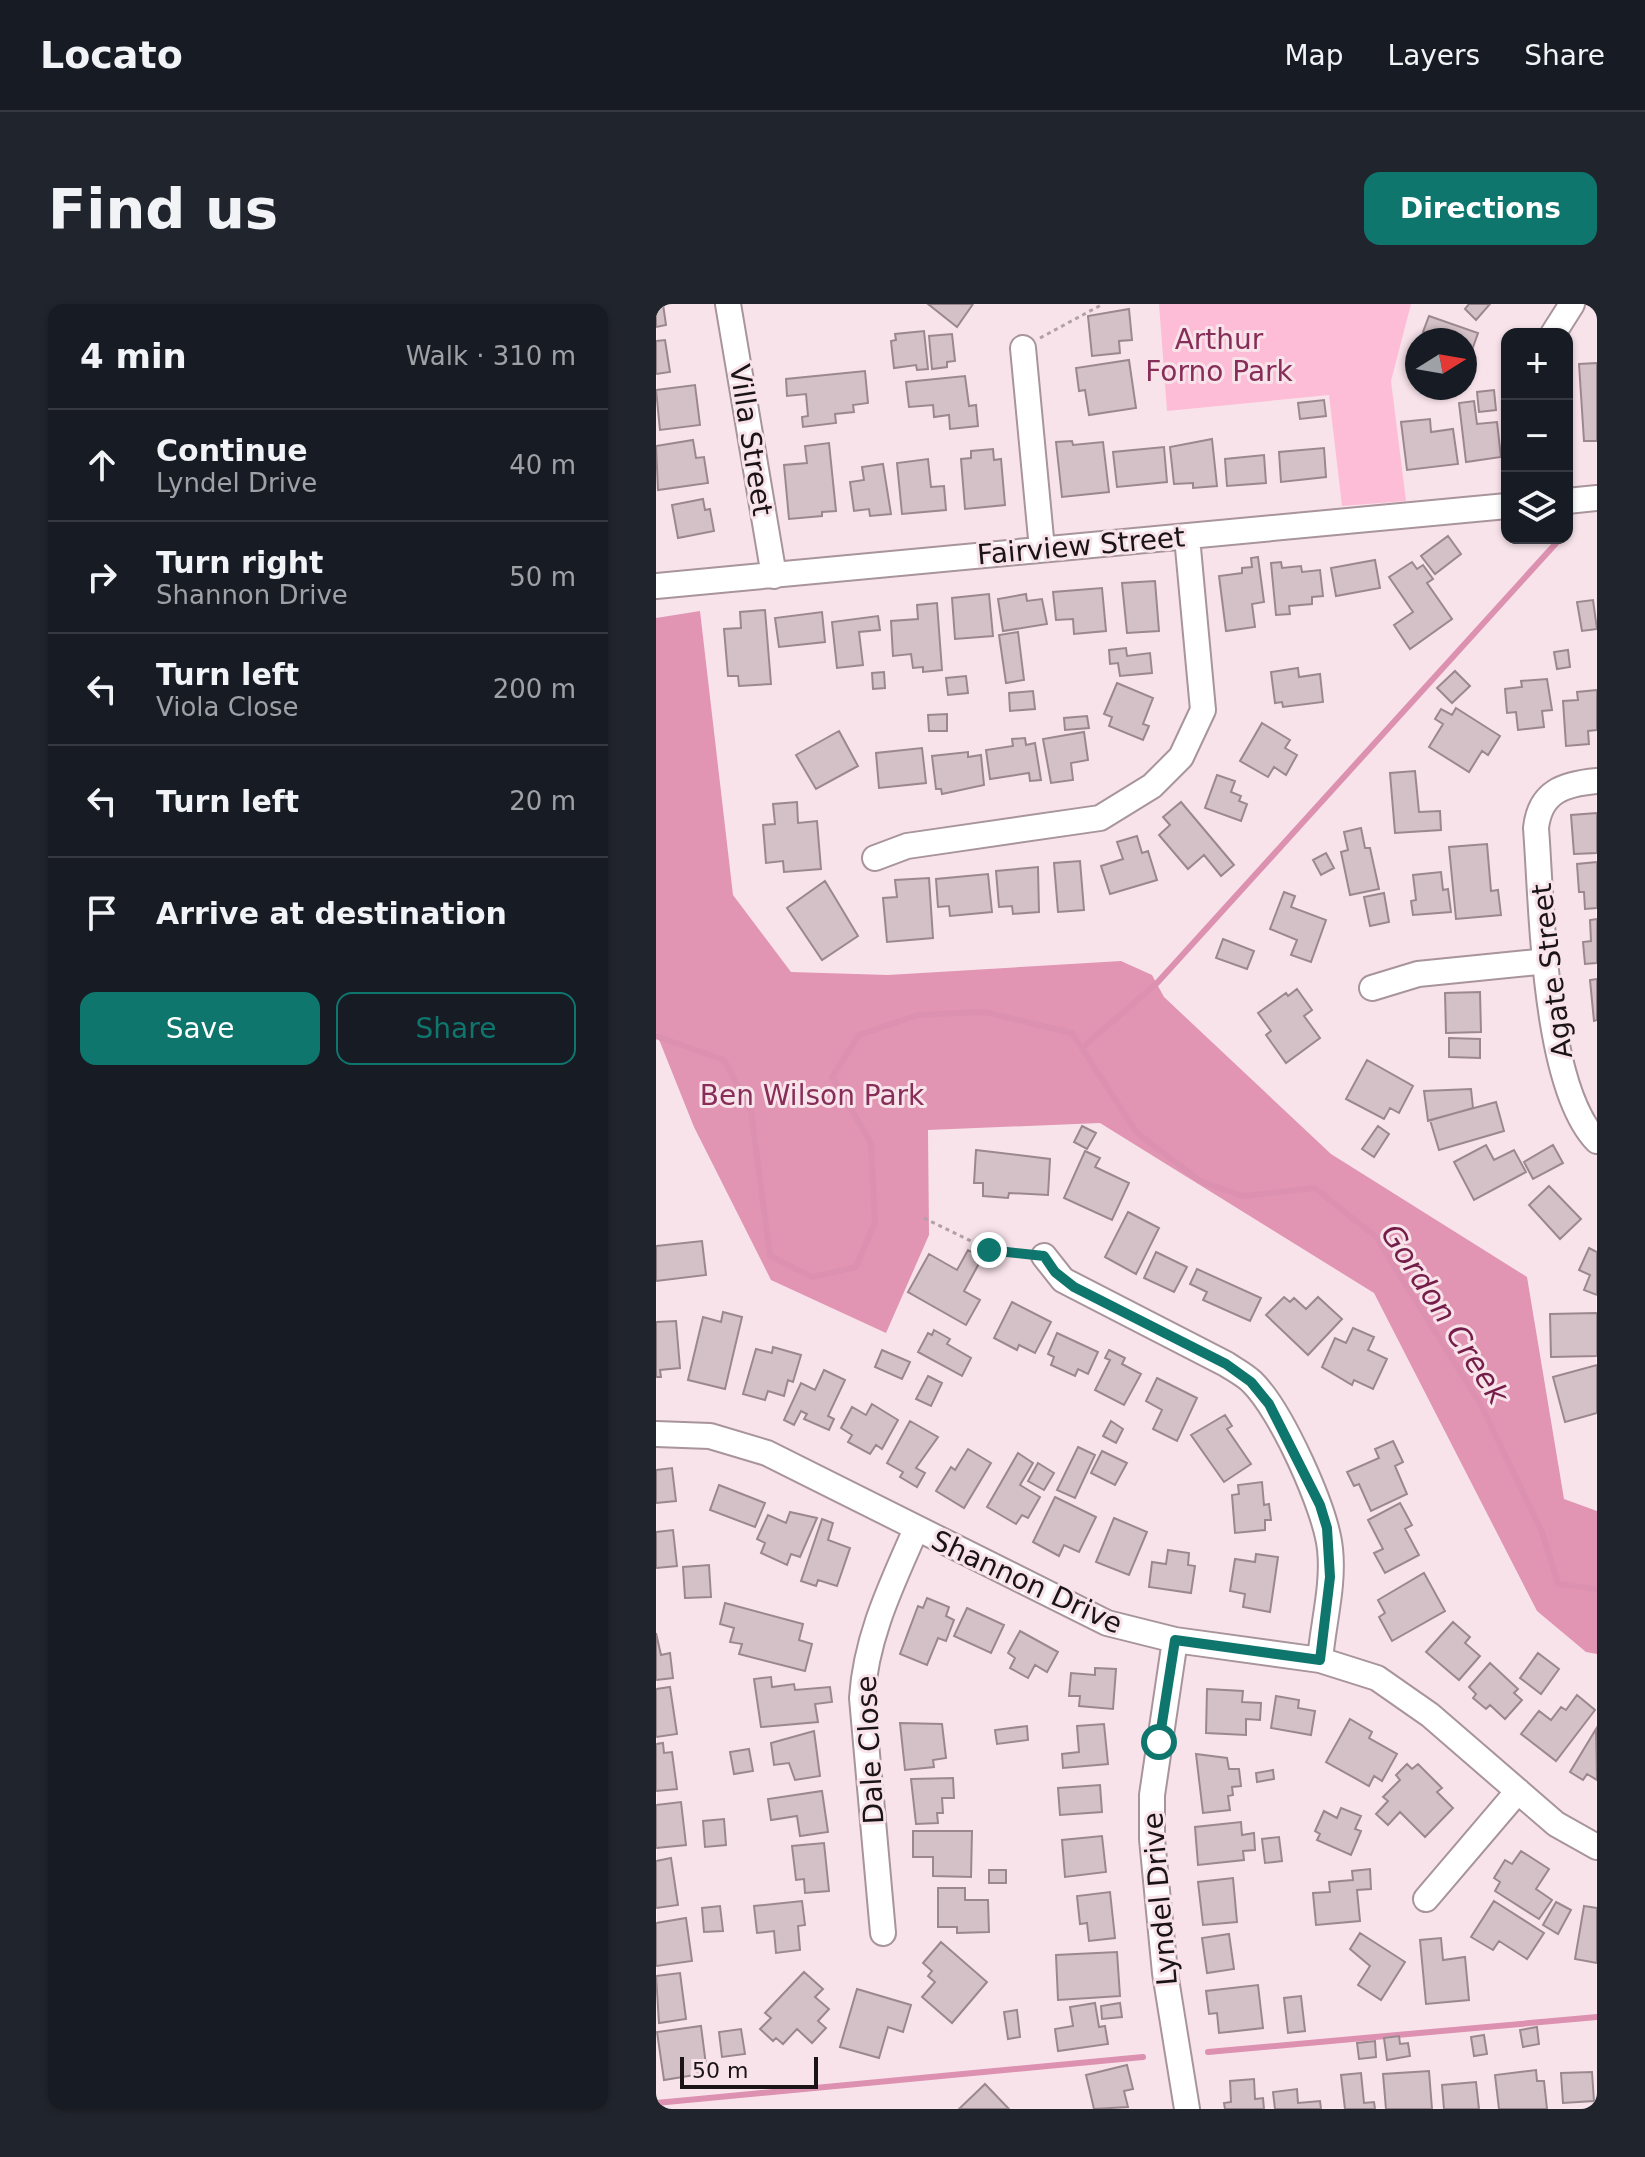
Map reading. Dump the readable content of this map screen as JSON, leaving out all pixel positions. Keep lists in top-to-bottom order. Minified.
{"streets":{"street":["Villa Street","Fairview Street","Agate Street","Shannon Drive","Dale Close","Lyndel Drive"]},"crossings":[["Villa Street","Fairview Street"],["Shannon Drive","Dale Close"],["Shannon Drive","Lyndel Drive"]],"water":["Gordon Creek"],"parks":["Arthur Forno Park","Ben Wilson Park"],"scale_bar":"50 m","north":"right","page":{"header":"Locato","nav":["Map","Layers","Share"],"buttons":["Directions",["Save","Share"]],"title":"Find us","heading":["4 min","Walk · 310 m"],"map_buttons":["+","−"],"list":[["Continue","Lyndel Drive","40 m"],["Turn right","Shannon Drive","50 m"],["Turn left","Viola Close","200 m"],["Turn left","20 m"],"Arrive at destination"],"scale":"50 m"}}
